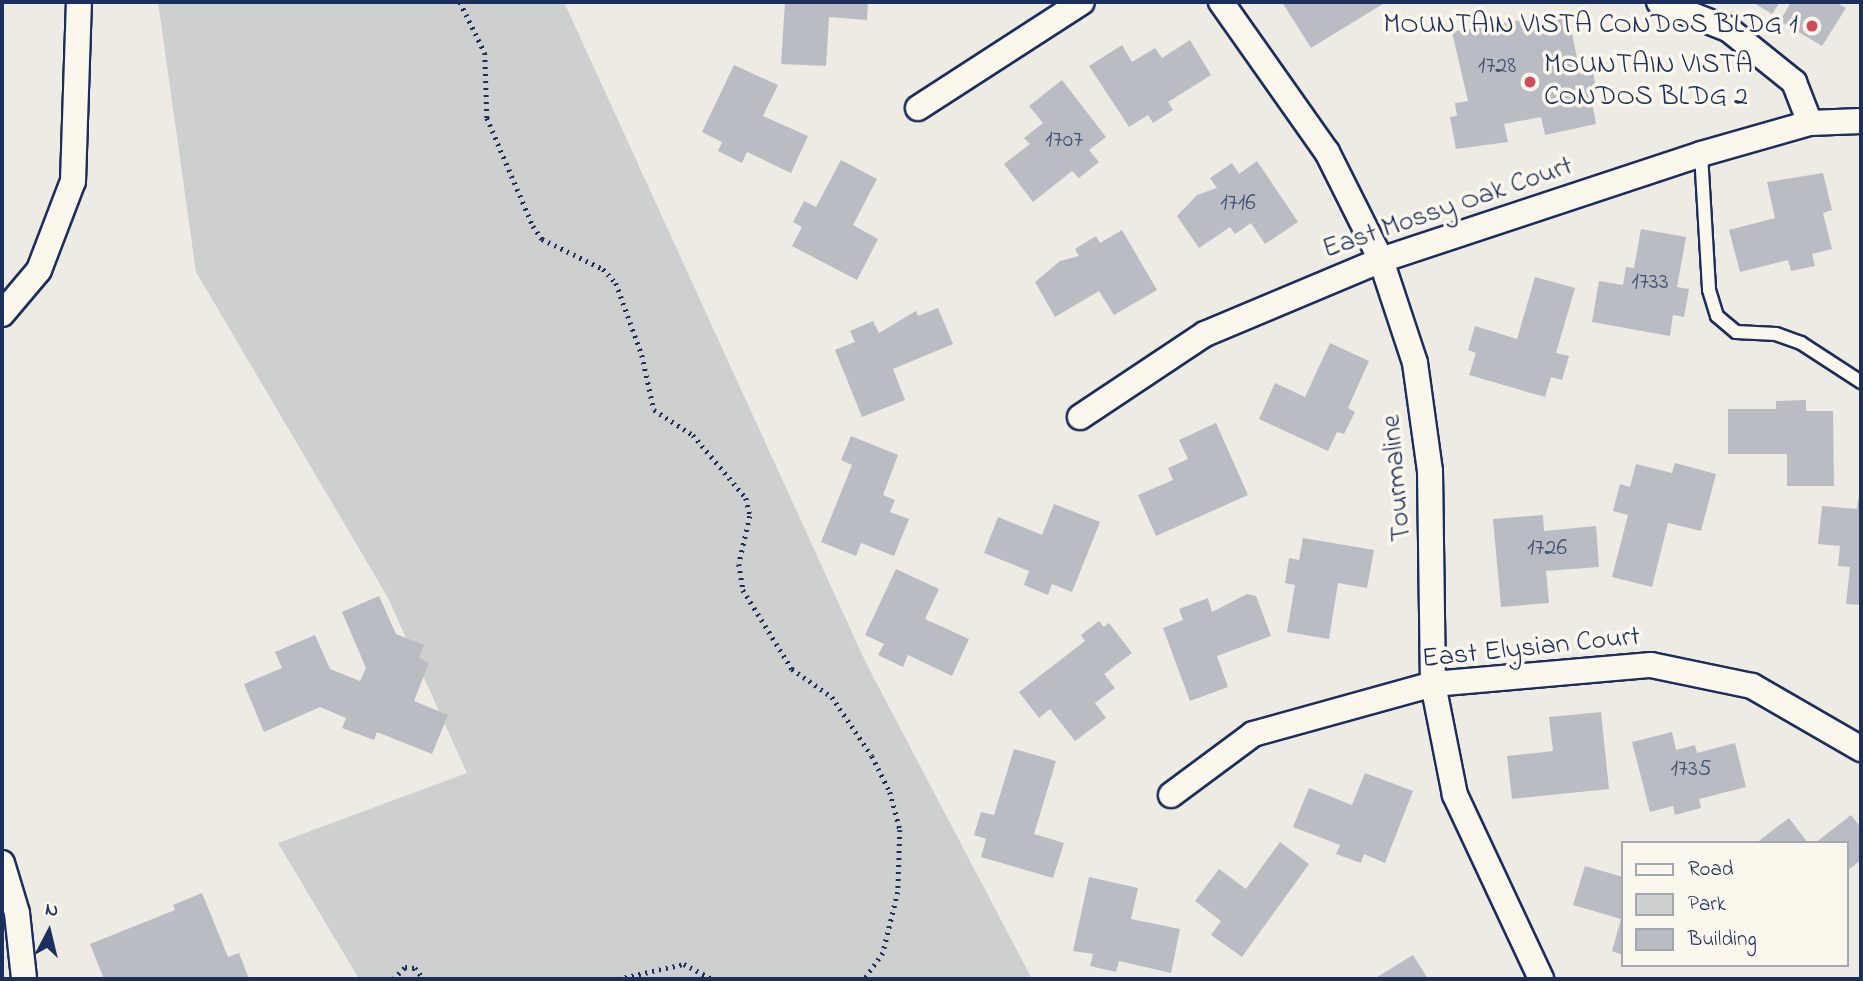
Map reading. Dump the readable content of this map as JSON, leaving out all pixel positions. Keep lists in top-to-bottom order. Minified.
{"streets":{"street":["East Mossy Oak Court","Tourmaline","East Elysian Court"]},"crossings":[["East Mossy Oak Court","Tourmaline"],["Tourmaline","East Elysian Court"]],"places":["MOUNTAIN VISTA CONDOS BLDG 1","MOUNTAIN VISTA CONDOS BLDG 2"],"house_numbers":["1728","1707","1716","1733","1726","1735"],"legend":["Road","Park","Building"],"north":"top"}
